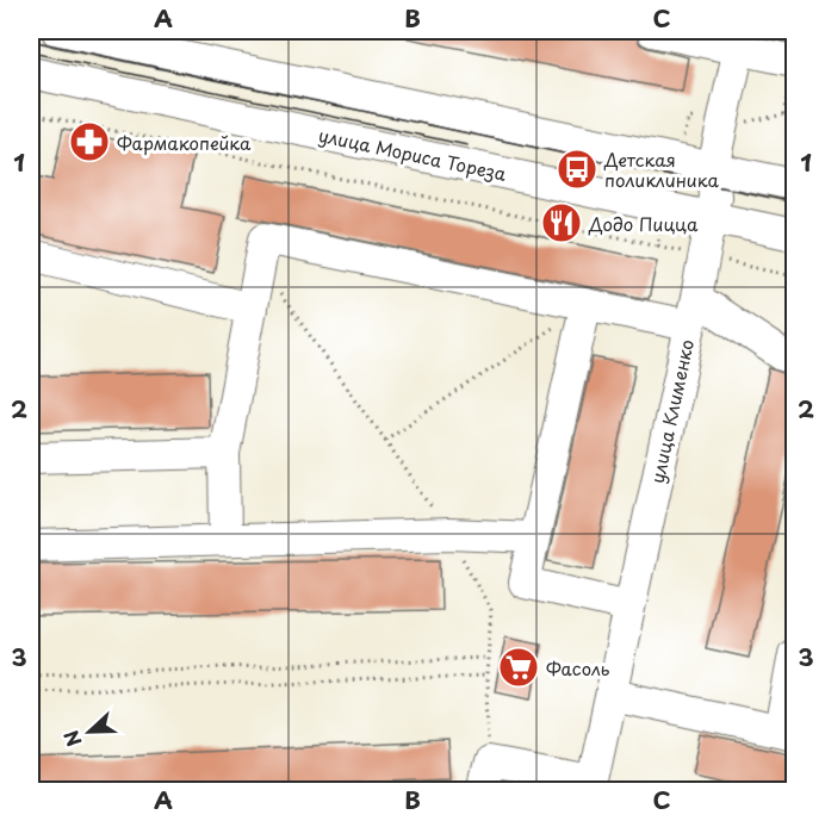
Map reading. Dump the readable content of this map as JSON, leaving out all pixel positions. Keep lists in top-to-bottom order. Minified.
{"streets":{"street":["улица Мориса Тореза","улица Клименко"]},"crossings":[["улица Мориса Тореза","улица Клименко"]],"places":{"pharmacy":["Фармакопейка"],"bus stop":["Детская поликлиника"],"restaurant":["Додо Пицца"],"supermarket":["Фасоль"]},"north":"left","grid":{"columns":["A","B","C"],"rows":["1","2","3"]}}
